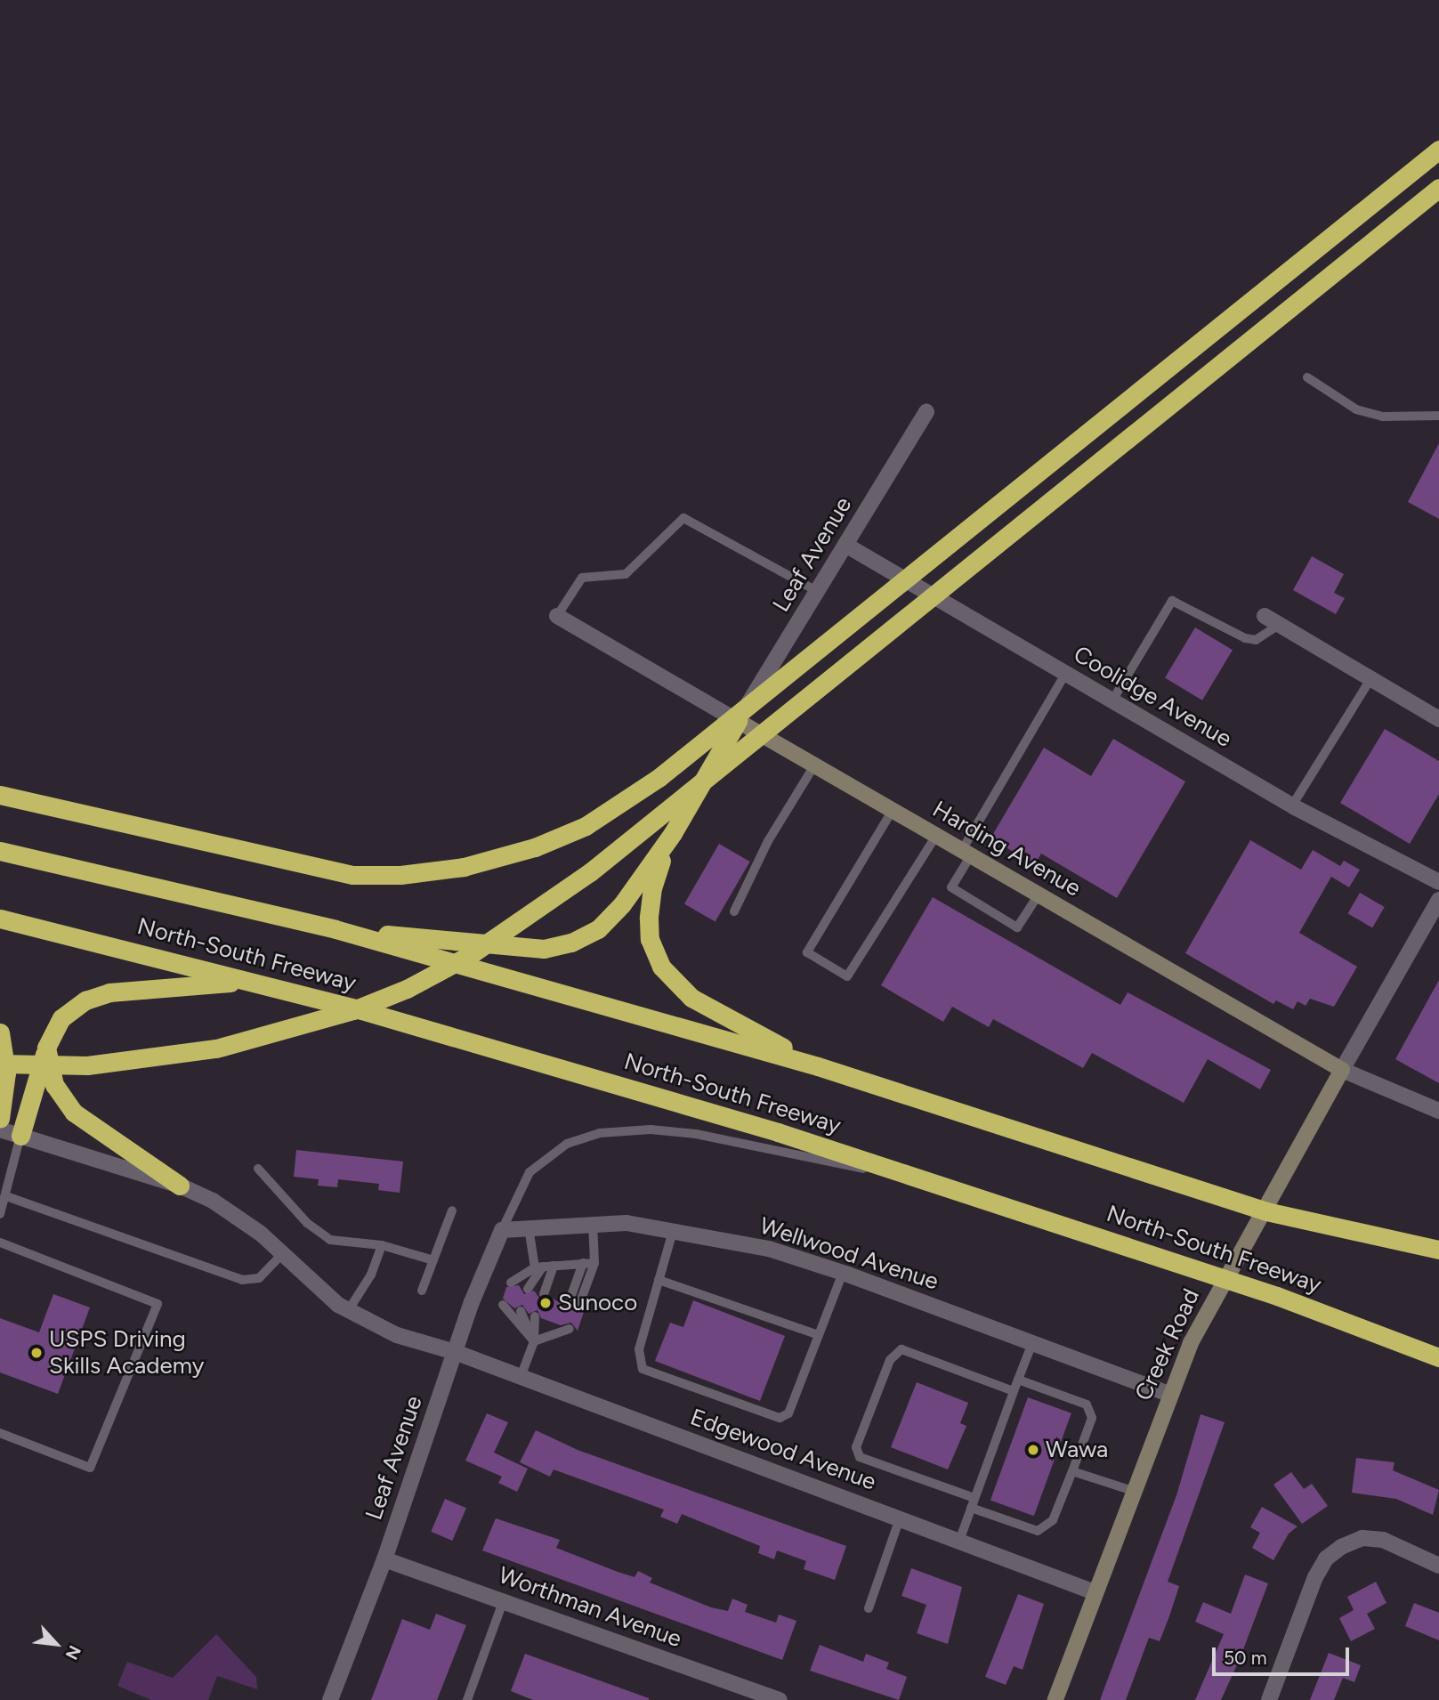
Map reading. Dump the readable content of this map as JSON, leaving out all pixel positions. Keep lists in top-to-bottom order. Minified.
{"streets":{"highway":["North-South Freeway"],"main road":["Harding Avenue","Creek Road"],"street":["Leaf Avenue","Coolidge Avenue","Wellwood Avenue","Edgewood Avenue","Worthman Avenue"]},"crossings":[["Leaf Avenue","Coolidge Avenue"],["Leaf Avenue","Harding Avenue"],["Leaf Avenue","Wellwood Avenue"],["Leaf Avenue","Edgewood Avenue"],["Leaf Avenue","Worthman Avenue"],["Harding Avenue","Creek Road"],["Wellwood Avenue","Creek Road"],["Creek Road","Edgewood Avenue"]],"places":["Sunoco","USPS Driving Skills Academy","Wawa"],"scale_bar":"50 m","north":"bottom right"}
